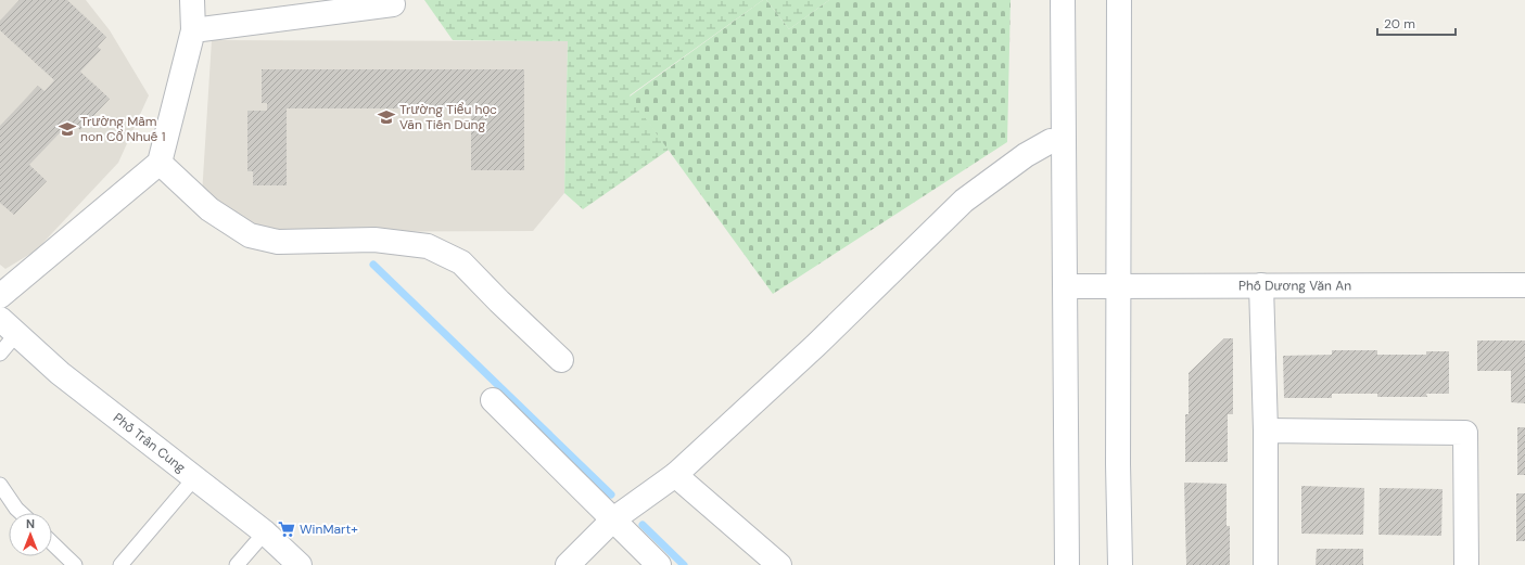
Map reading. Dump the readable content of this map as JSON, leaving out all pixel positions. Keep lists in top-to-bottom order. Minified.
{"streets":{"street":["Phố Dương Văn An","Phố Trần Cung"]},"places":{"school or university":["Trường Tiểu học Văn Tiến Dũng","Trường Mầm non Cổ Nhuế 1"],"supermarket":["WinMart+"]},"scale_bar":"20 m","north":"top"}
